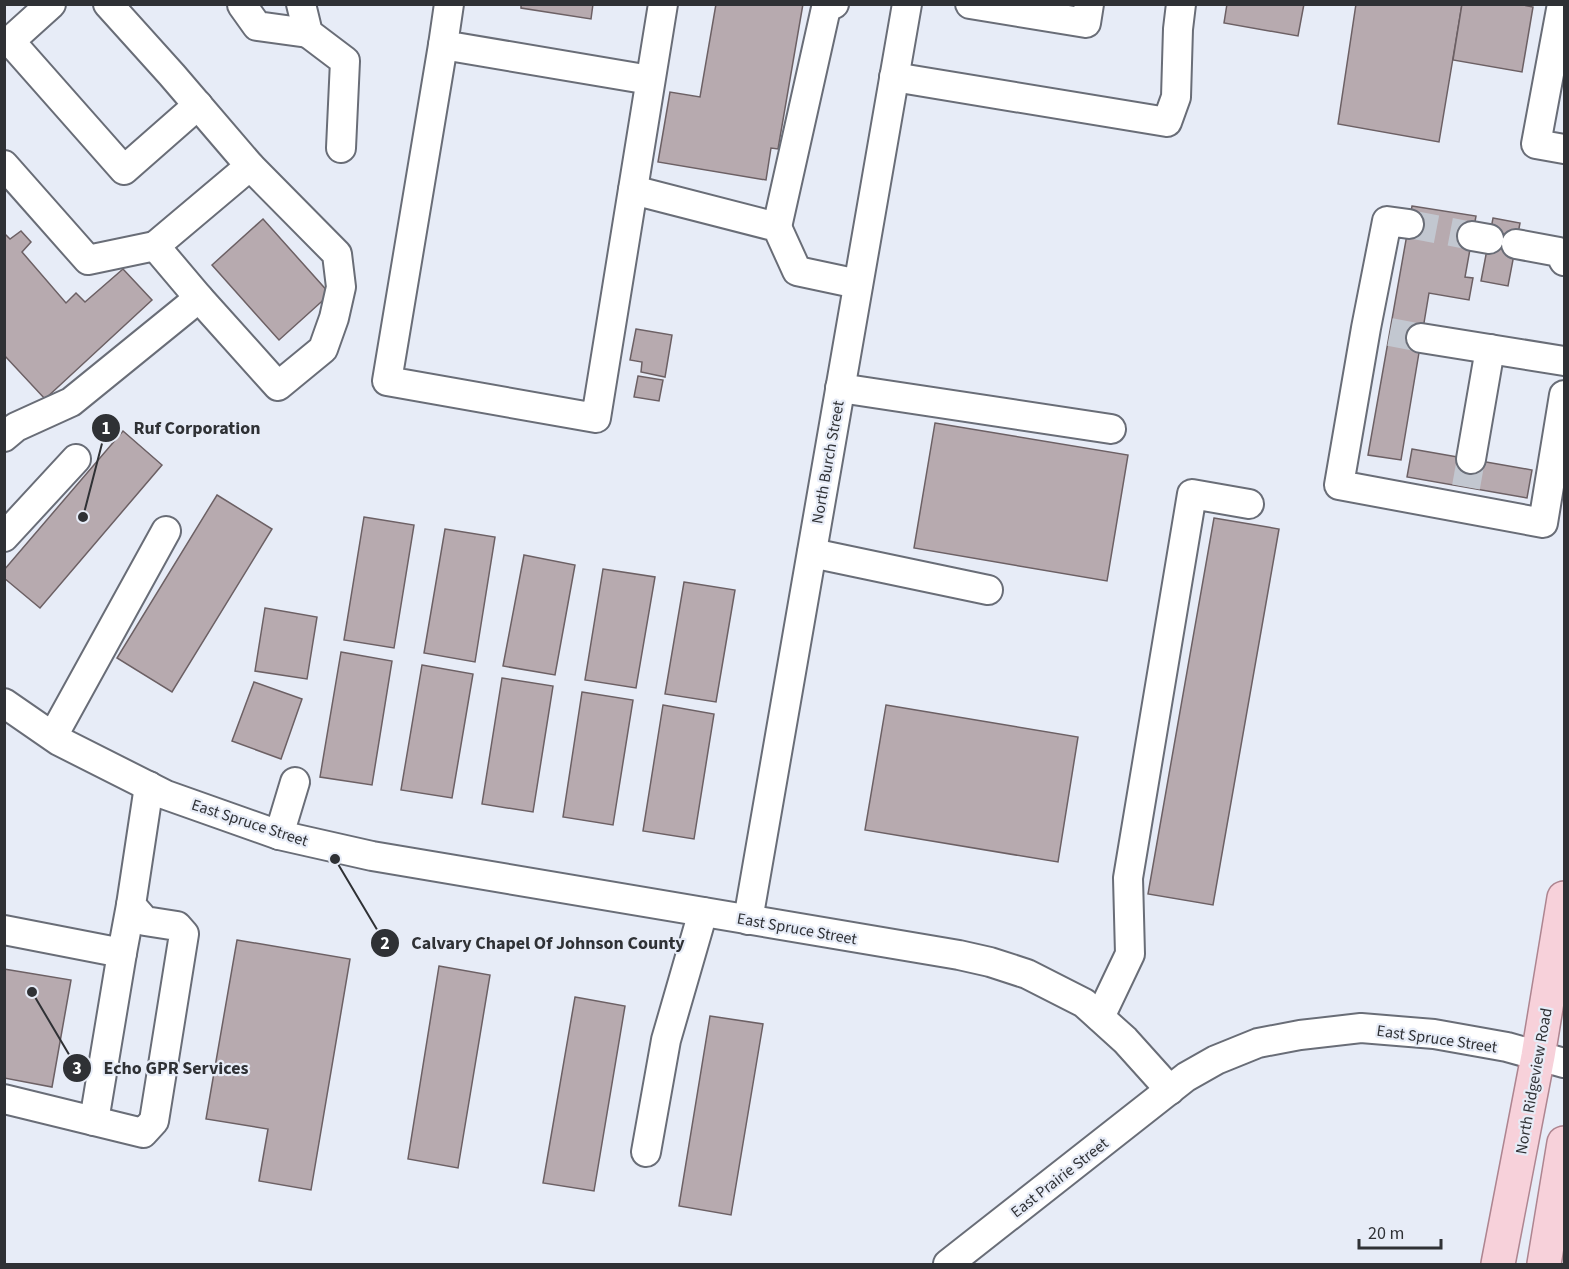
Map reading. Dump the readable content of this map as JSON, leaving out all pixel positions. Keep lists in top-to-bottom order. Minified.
{"streets":{"main road":["North Ridgeview Road"],"street":["North Burch Street","East Spruce Street","East Prairie Street"]},"crossings":[["North Burch Street","East Spruce Street"],["East Spruce Street","North Ridgeview Road"],["East Spruce Street","East Prairie Street"]],"places":["Ruf Corporation","Calvary Chapel Of Johnson County","Echo GPR Services"],"scale_bar":"20 m"}
